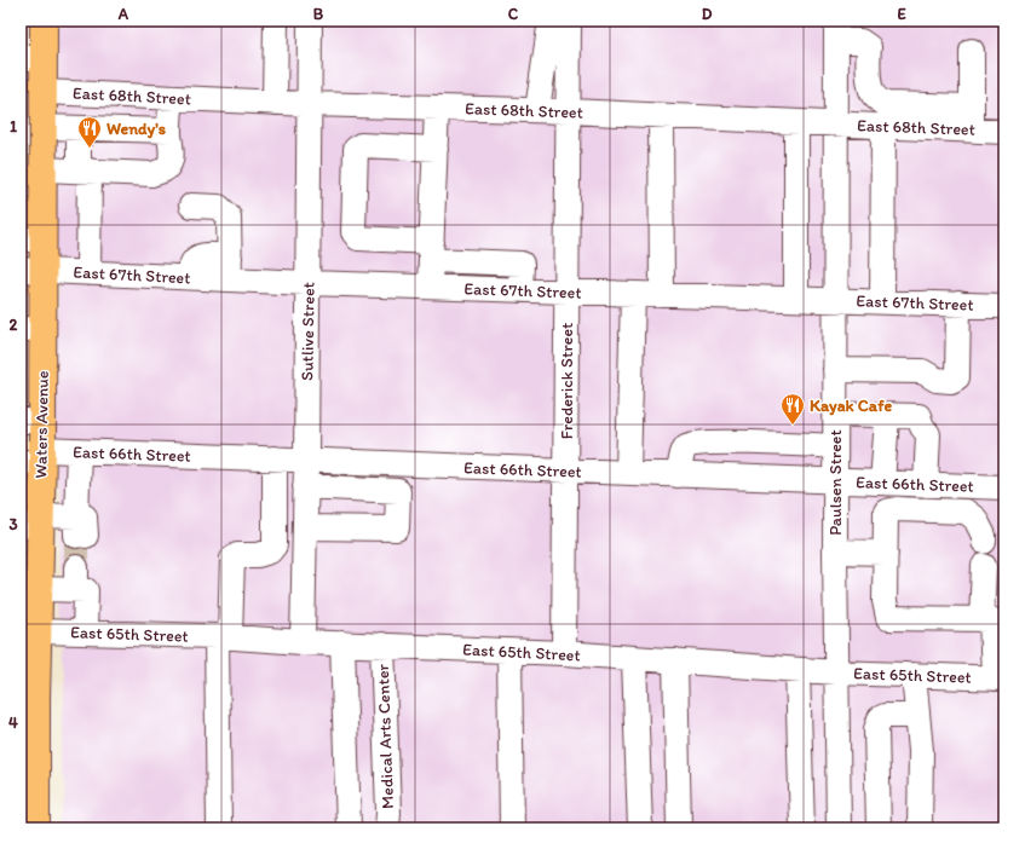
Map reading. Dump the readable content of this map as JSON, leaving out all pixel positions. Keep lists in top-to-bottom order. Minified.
{"streets":{"main road":["Waters Avenue"],"street":["East 68th Street","East 67th Street","Sutlive Street","Frederick Street","East 66th Street","Paulsen Street","East 65th Street","Medical Arts Center"]},"crossings":[["East 68th Street","Sutlive Street"],["East 68th Street","Frederick Street"],["East 68th Street","Waters Avenue"],["East 68th Street","Paulsen Street"],["East 67th Street","Sutlive Street"],["East 67th Street","Frederick Street"],["East 67th Street","Waters Avenue"],["East 67th Street","Paulsen Street"],["Sutlive Street","East 66th Street"],["Sutlive Street","East 65th Street"],["Frederick Street","East 66th Street"],["Frederick Street","East 65th Street"],["Waters Avenue","East 66th Street"],["Waters Avenue","East 65th Street"],["East 66th Street","Paulsen Street"],["Paulsen Street","East 65th Street"],["East 65th Street","Medical Arts Center"]],"places":{"restaurant":["Wendy's","Kayak Cafe"]},"grid":{"columns":["A","B","C","D","E"],"rows":["1","2","3","4"]}}
